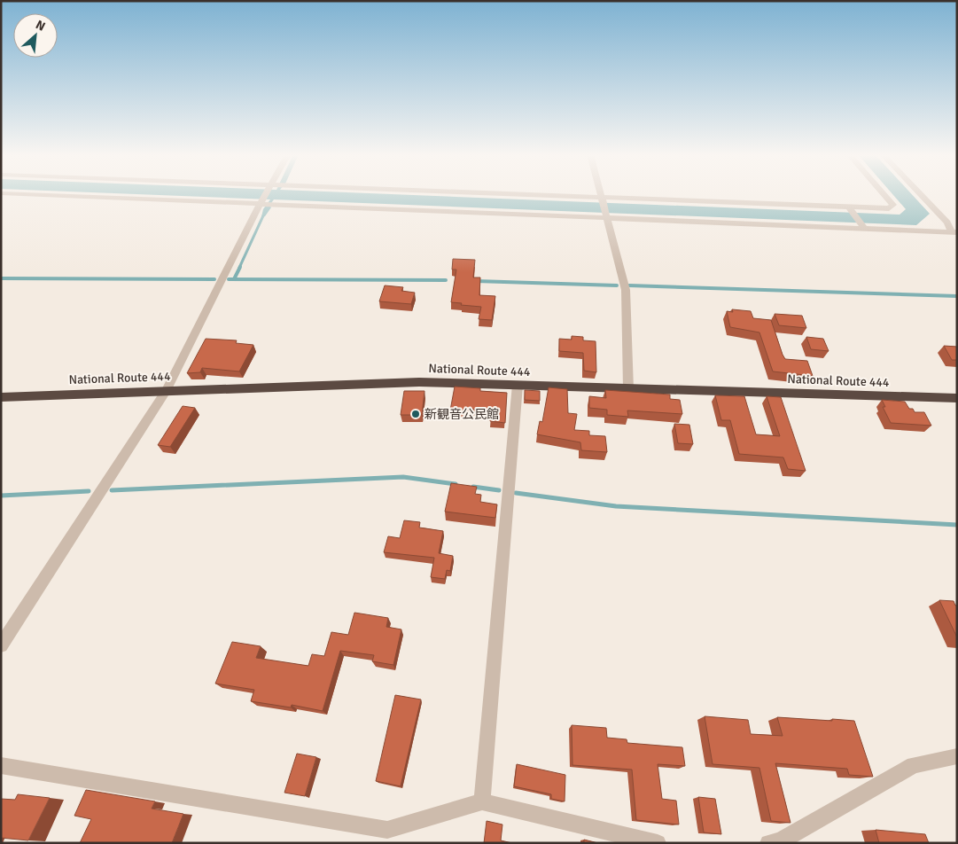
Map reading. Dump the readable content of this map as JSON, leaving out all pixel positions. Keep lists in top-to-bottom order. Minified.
{"streets":{"highway":["National Route 444"]},"places":["新観音公民館"],"north":"top right"}
